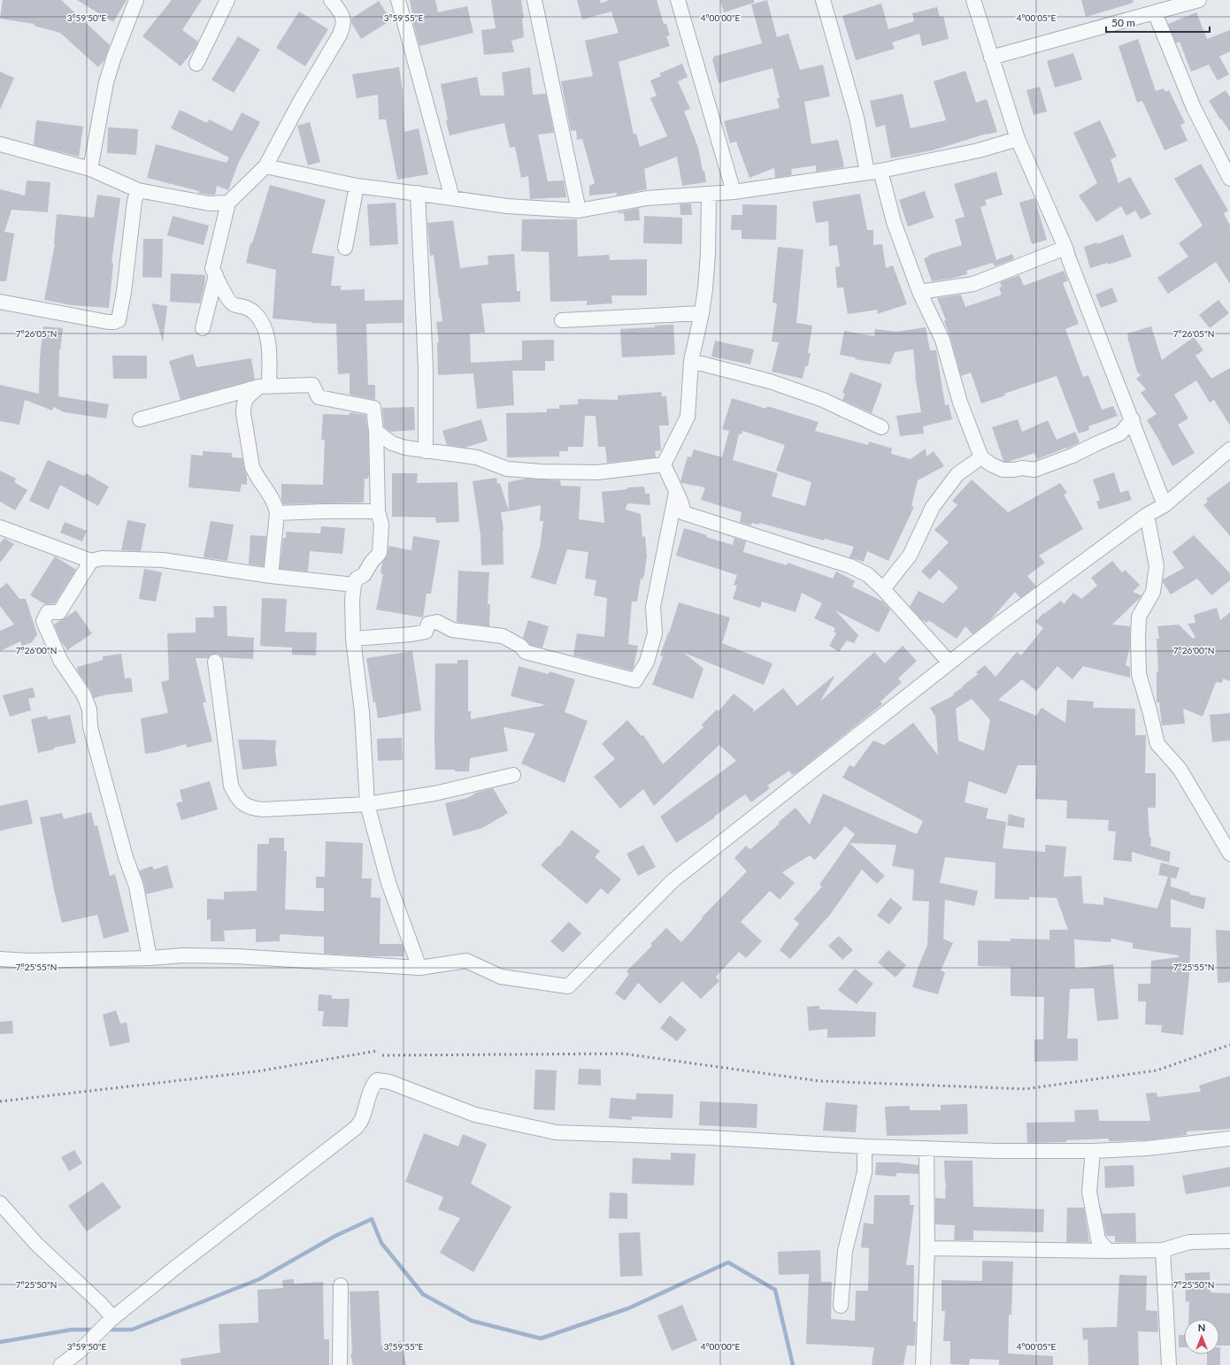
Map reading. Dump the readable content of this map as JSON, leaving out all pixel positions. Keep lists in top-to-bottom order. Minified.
{"scale_bar":"50 m","north":"top","coordinates":["3°59'50\"E","3°59'55\"E","4°00'00\"E","4°00'05\"E","7°26'05\"N","7°26'00\"N","7°25'55\"N","7°25'50\"N"]}
